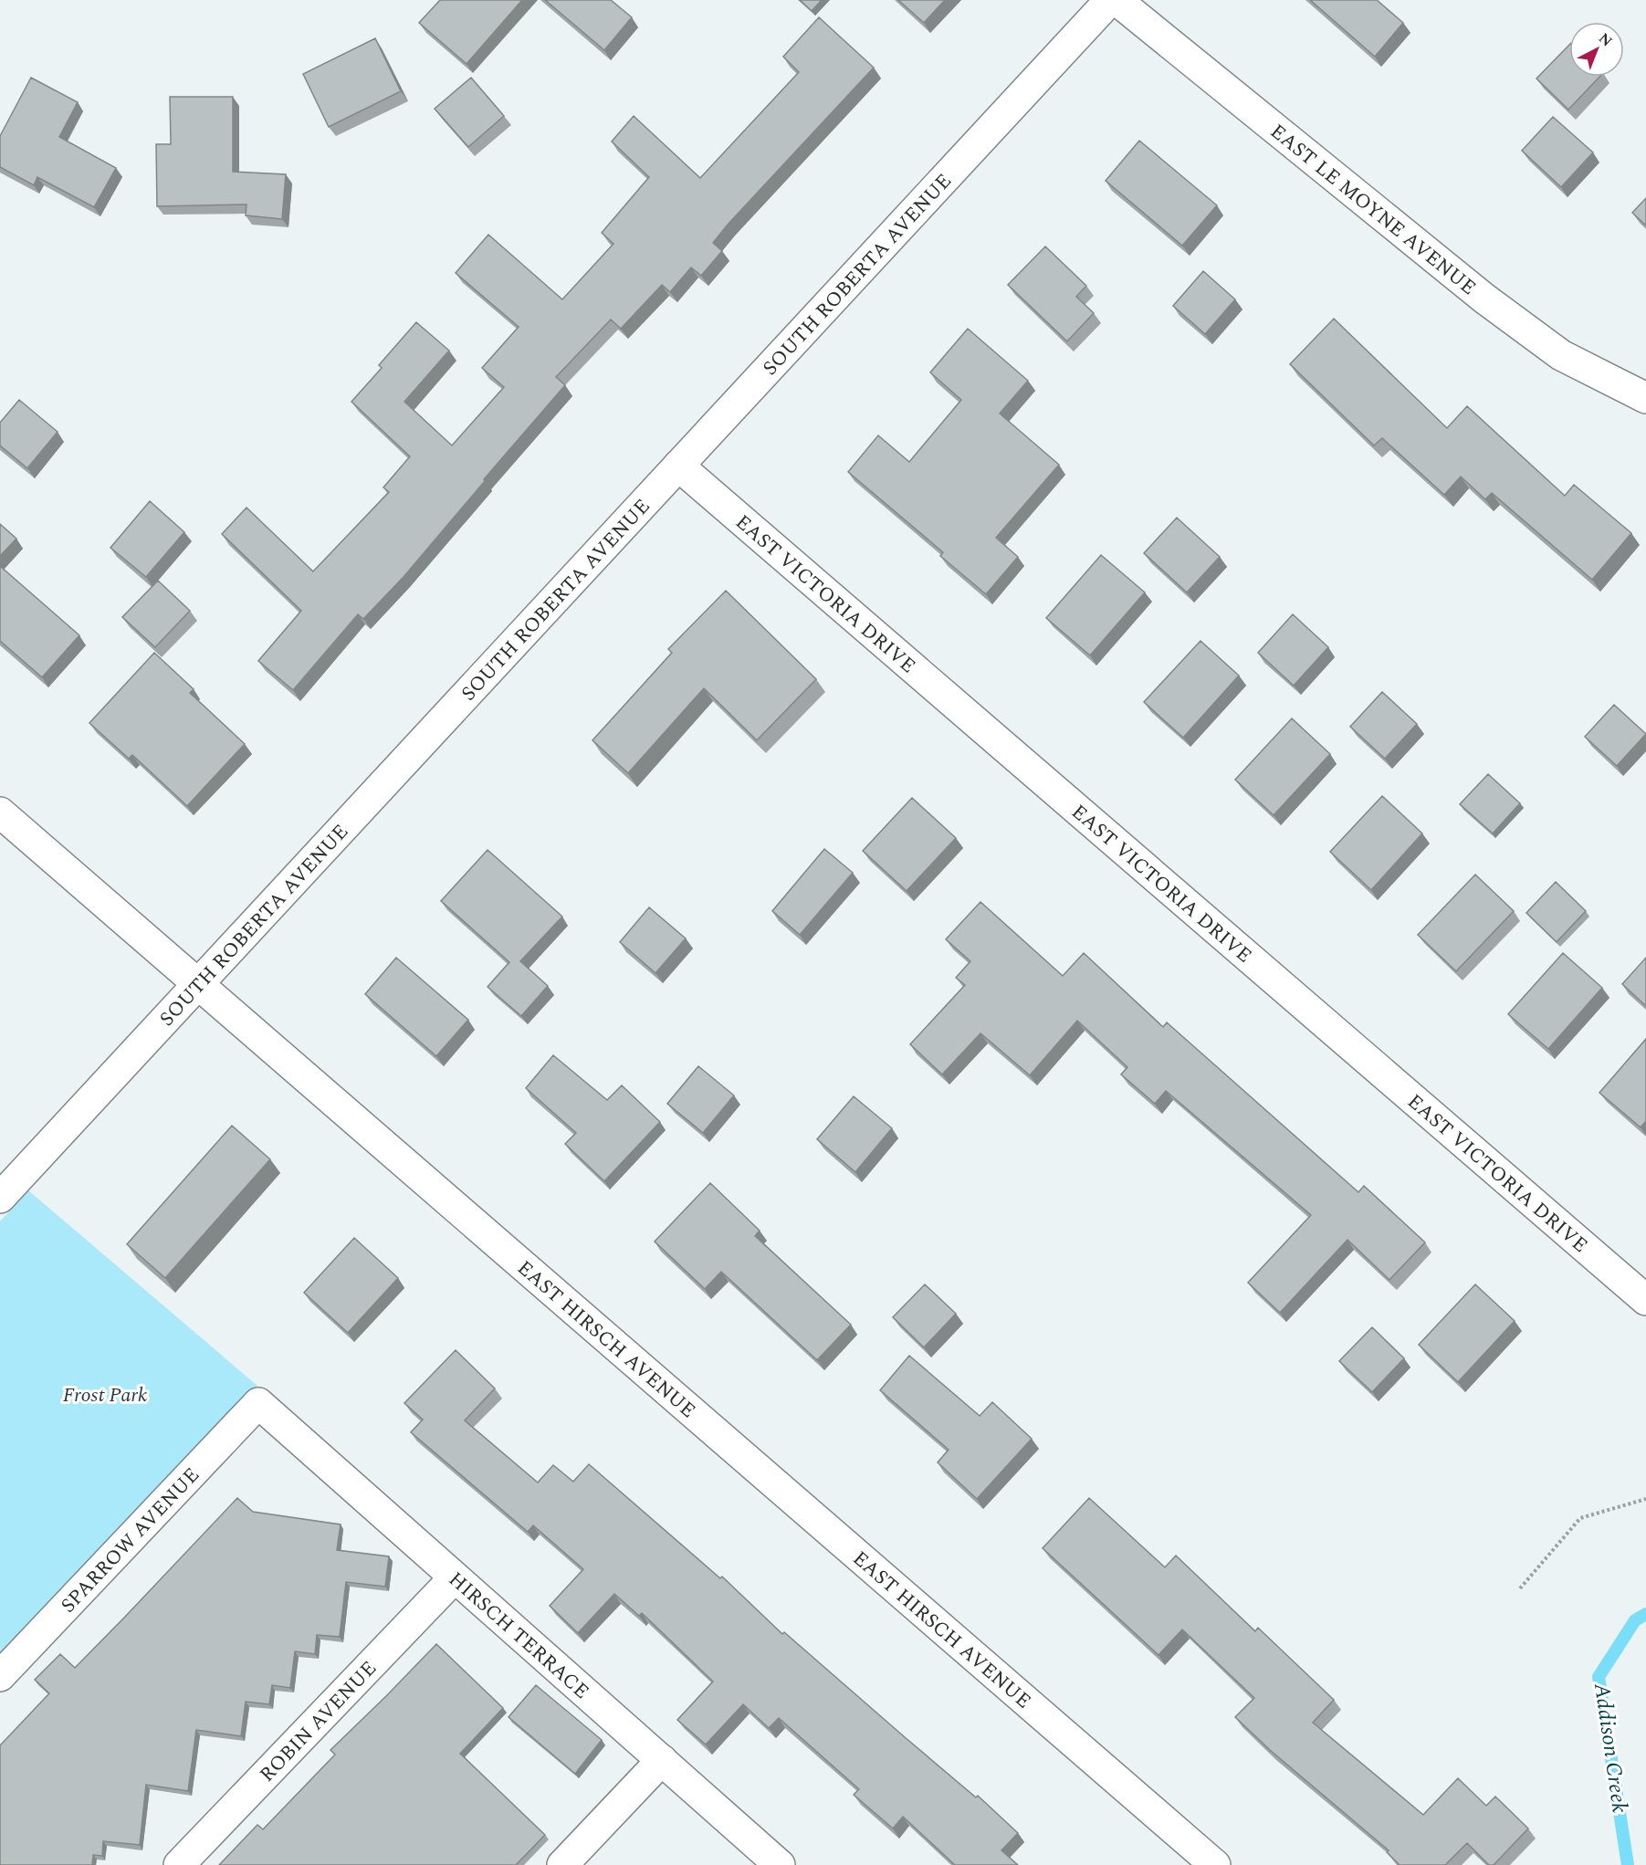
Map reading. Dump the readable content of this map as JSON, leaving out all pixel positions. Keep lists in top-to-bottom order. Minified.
{"streets":{"street":["EAST LE MOYNE AVENUE","SOUTH ROBERTA AVENUE","EAST VICTORIA DRIVE","EAST HIRSCH AVENUE","SPARROW AVENUE","HIRSCH TERRACE","ROBIN AVENUE"]},"crossings":[["SOUTH ROBERTA AVENUE","EAST VICTORIA DRIVE"],["SOUTH ROBERTA AVENUE","EAST HIRSCH AVENUE"],["SPARROW AVENUE","HIRSCH TERRACE"],["HIRSCH TERRACE","ROBIN AVENUE"]],"water":["Addison Creek"],"parks":["Frost Park"],"north":"top right"}
